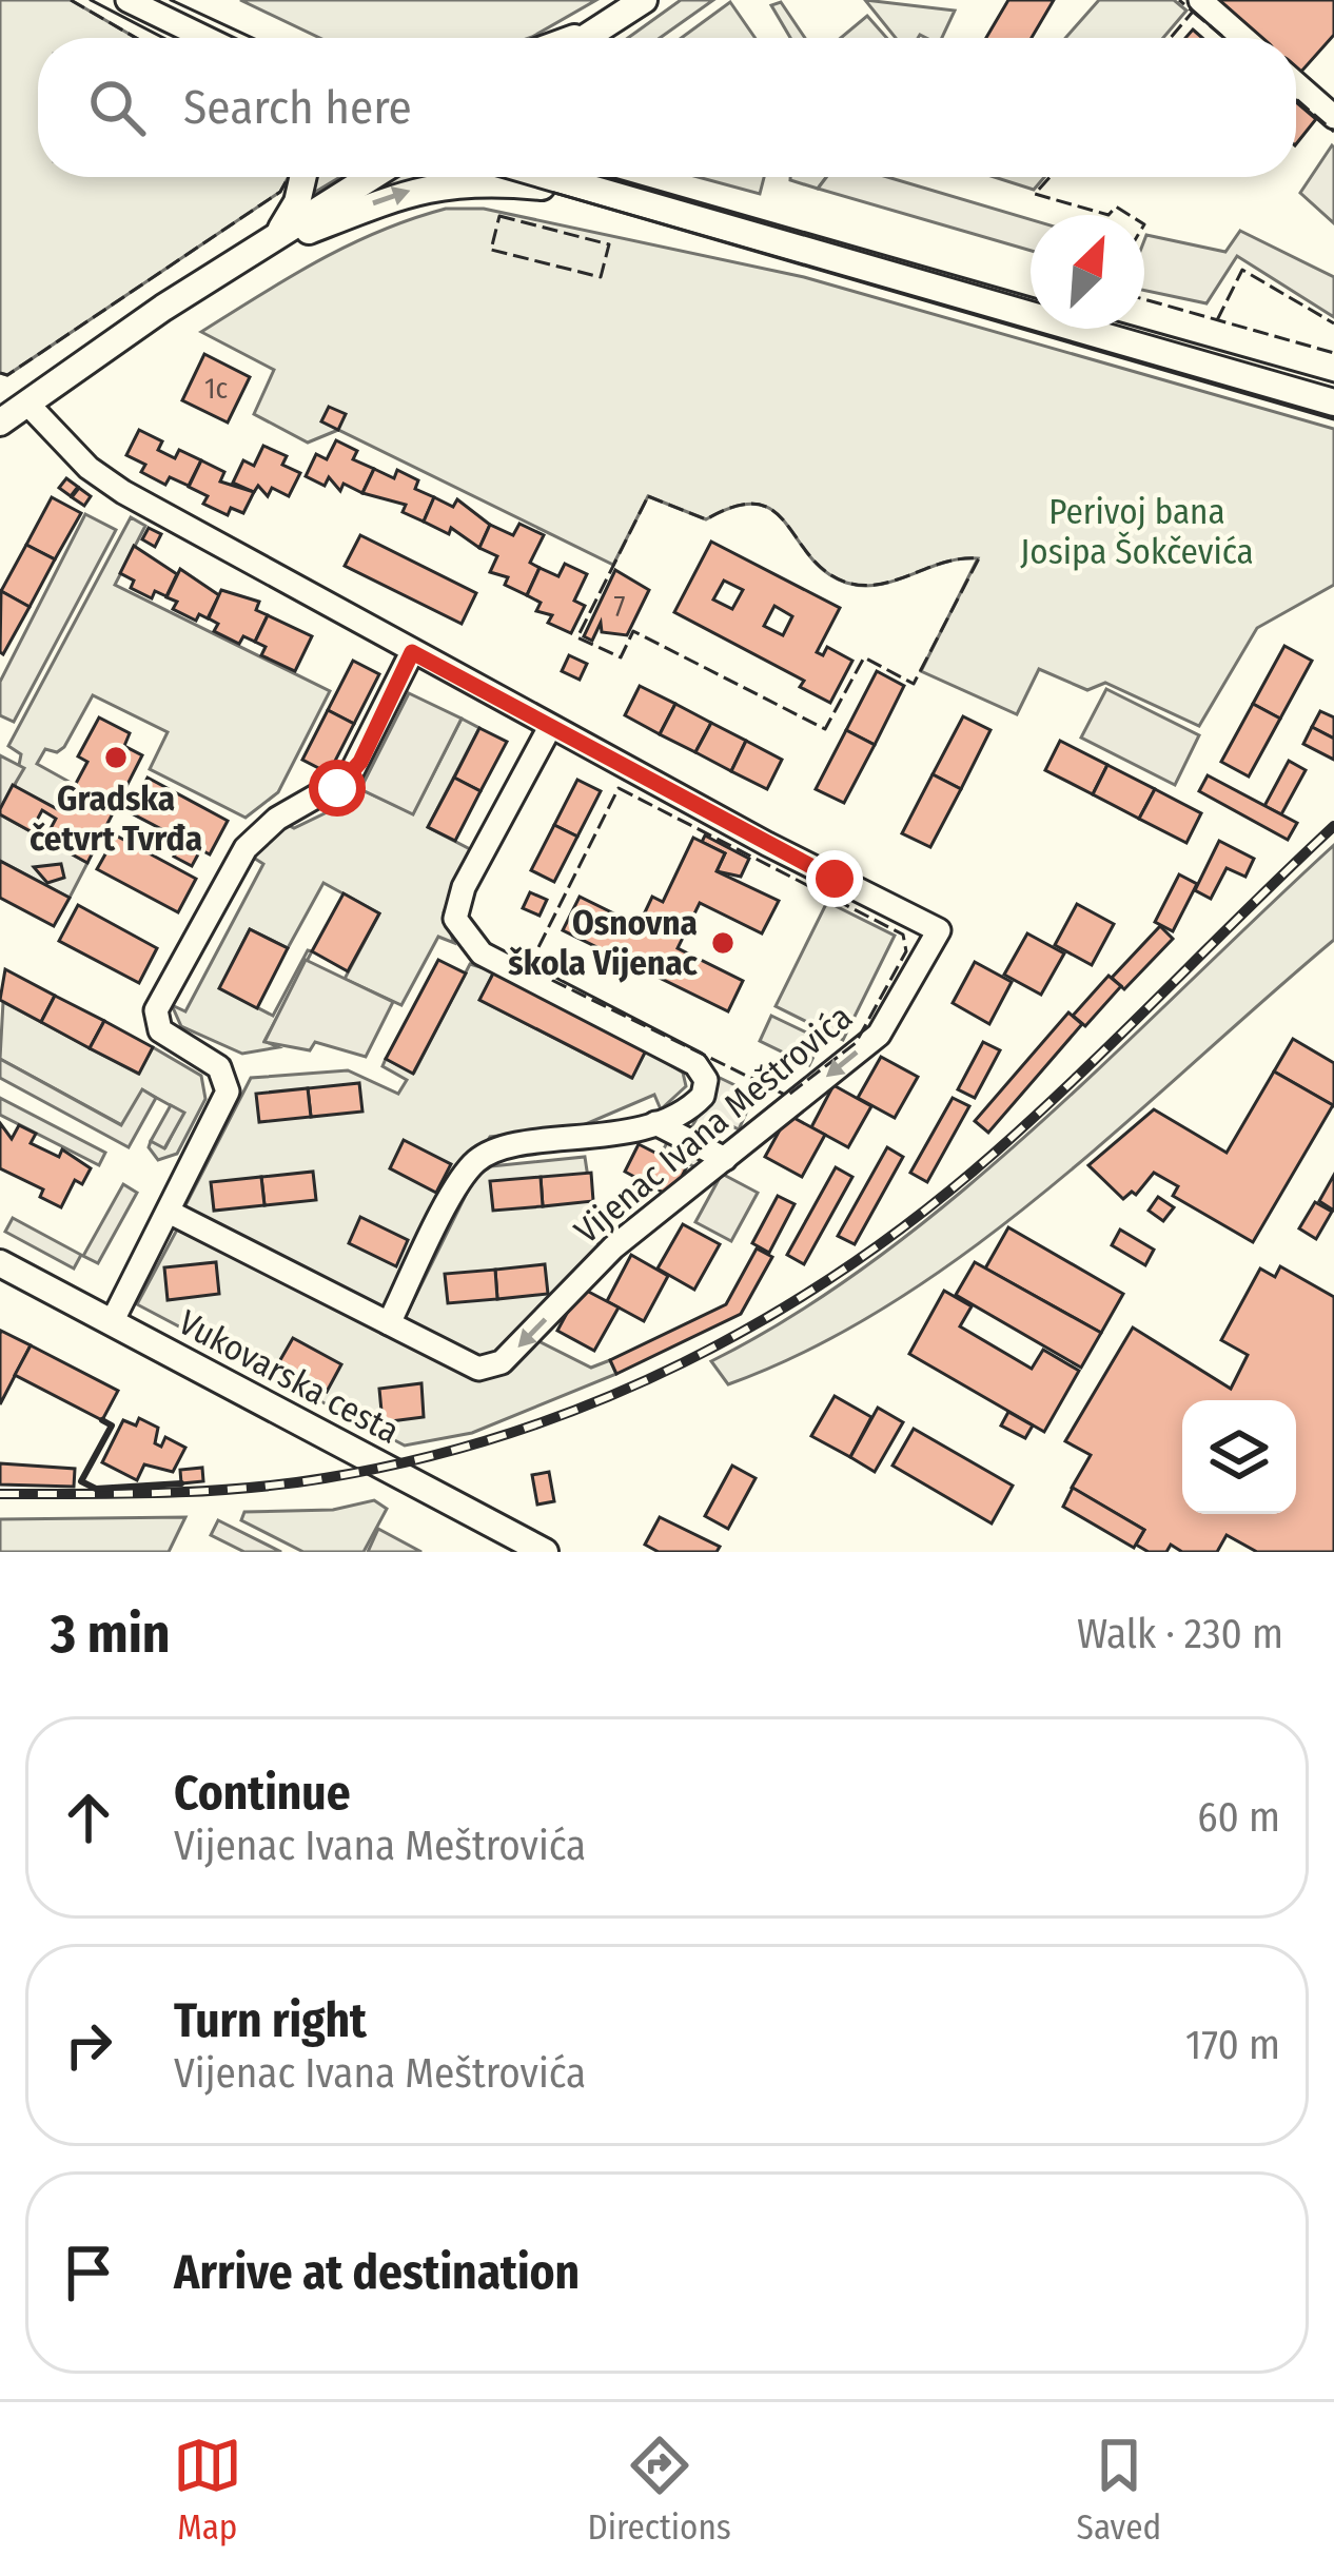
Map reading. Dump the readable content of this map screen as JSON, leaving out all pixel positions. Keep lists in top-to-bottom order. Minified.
{"streets":{"main road":["Vukovarska cesta"],"street":["Vijenac Ivana Meštrovića"]},"parks":["Perivoj bana Josipa Šokčevića"],"places":["Gradska četvrt Tvrđa","Osnovna škola Vijenac"],"house_numbers":["1c","7"],"north":"top right","page":{"search":"Search here","heading":["3 min","Walk · 230 m"],"list":[["Continue","Vijenac Ivana Meštrovića","60 m"],["Turn right","Vijenac Ivana Meštrovića","170 m"],"Arrive at destination"],"nav":["Map","Directions","Saved"]}}
